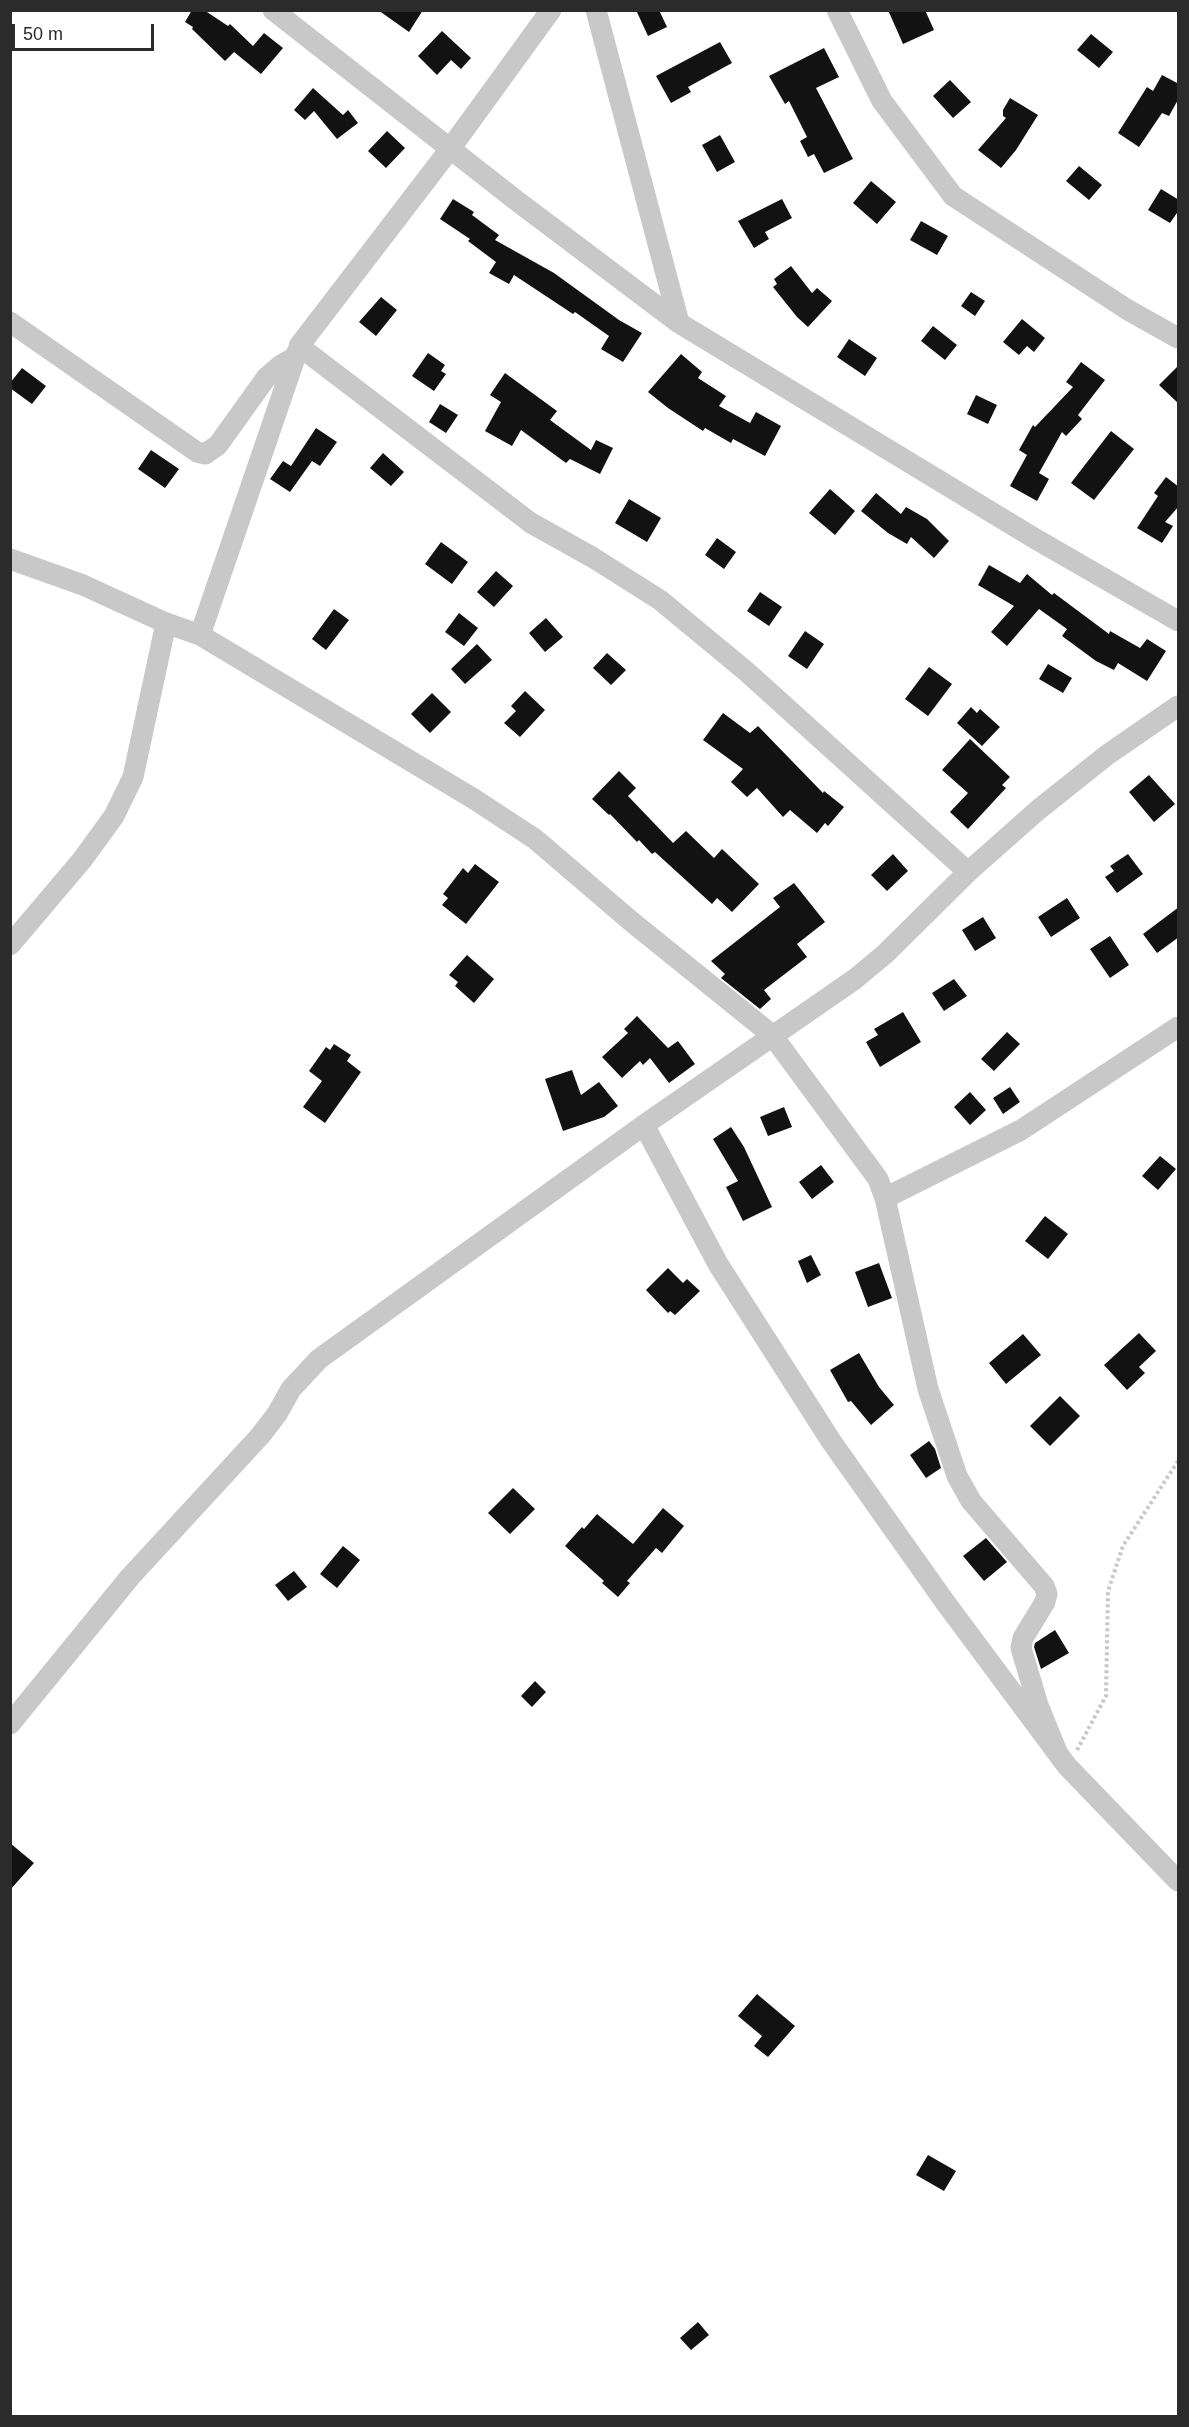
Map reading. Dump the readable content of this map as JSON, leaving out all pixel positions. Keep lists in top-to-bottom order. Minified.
{"scale_bar":"50 m"}
